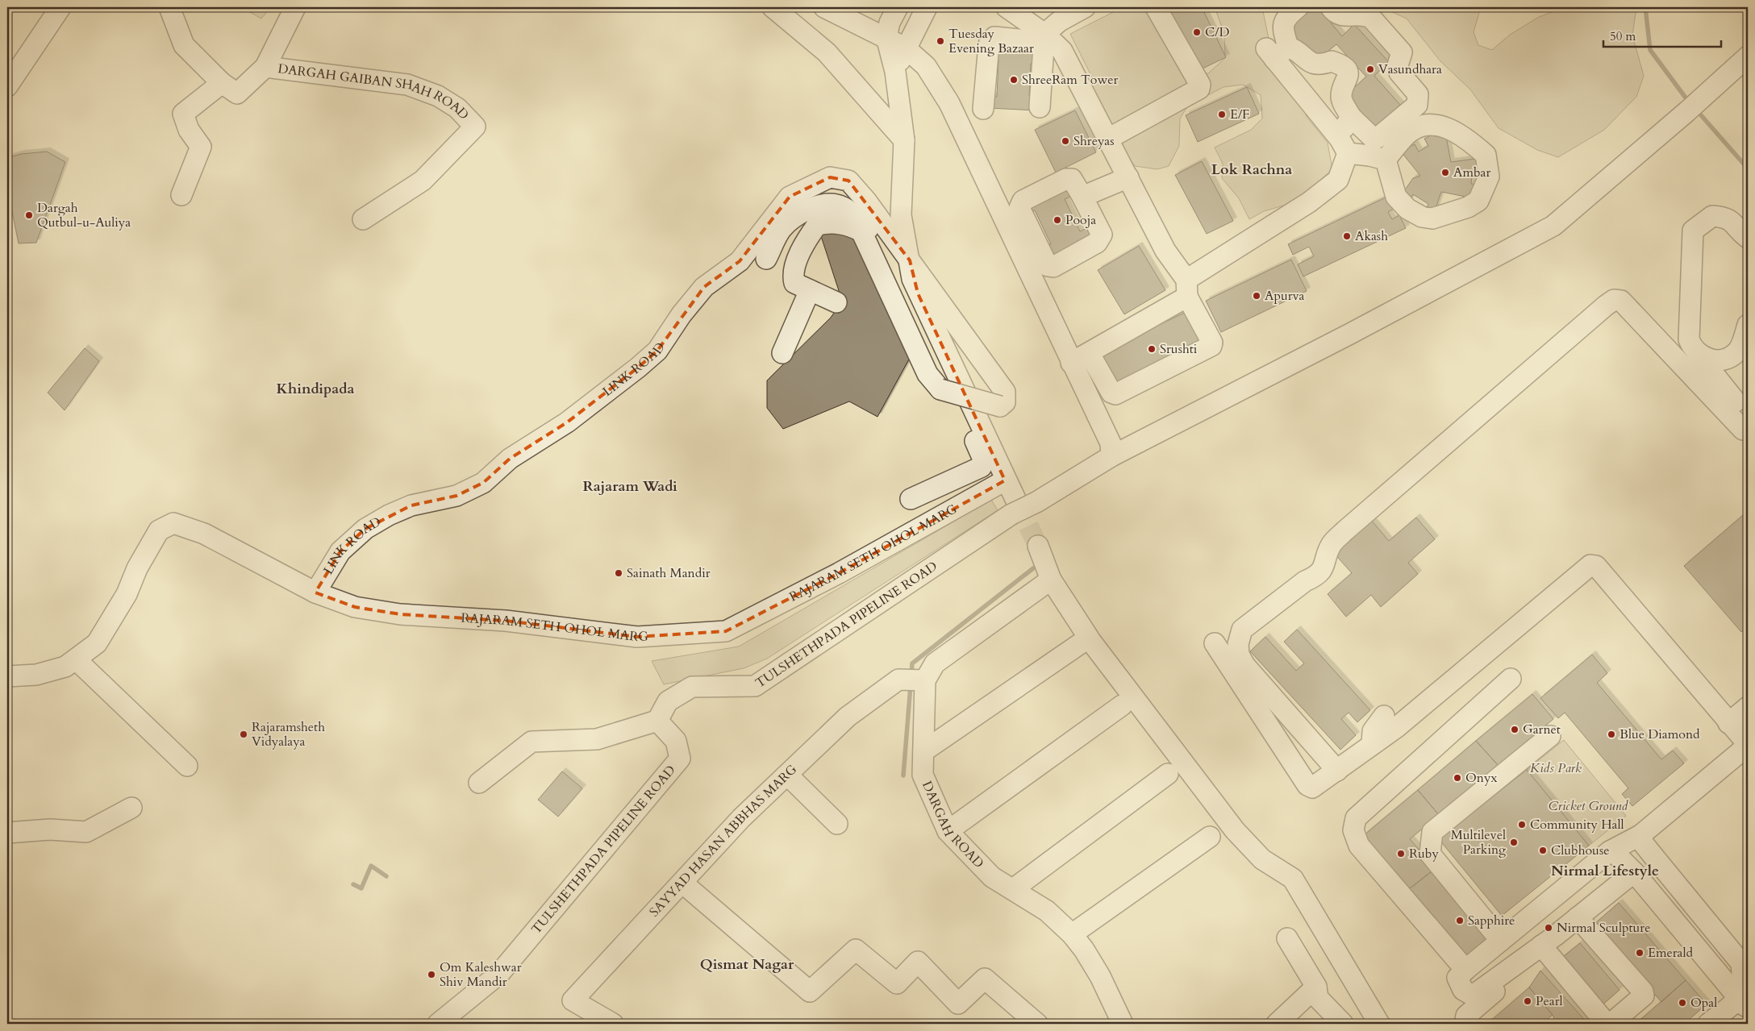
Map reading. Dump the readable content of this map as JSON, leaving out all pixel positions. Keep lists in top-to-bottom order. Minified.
{"streets":{"street":["DARGAH GAIBAN SHAH ROAD","LINK ROAD","RAJARAM SETH OHOL MARG","TULSHETHPADA PIPELINE ROAD","DARGAH ROAD","SAYYAD HASAN ABBHAS MARG"]},"crossings":[["LINK ROAD","RAJARAM SETH OHOL MARG"],["DARGAH ROAD","SAYYAD HASAN ABBHAS MARG"]],"districts":["Lok Rachna","Khindipada","Rajaram Wadi","Nirmal Lifestyle","Qismat Nagar"],"parks":["Kids Park","Cricket Ground"],"places":["C/D","Tuesday Evening Bazaar","Vasundhara","ShreeRam Tower","E/F","Shreyas","Ambar","Dargah Qutbul-u-Auliya","Pooja","Akash","Apurva","Srushti","Sainath Mandir","Garnet","Rajaramsheth Vidyalaya","Blue Diamond","Onyx","Community Hall","Multilevel Parking","Clubhouse","Ruby","Sapphire","Nirmal Sculpture","Emerald","Om Kaleshwar Shiv Mandir","Pearl","Opal"],"scale_bar":"50 m"}
